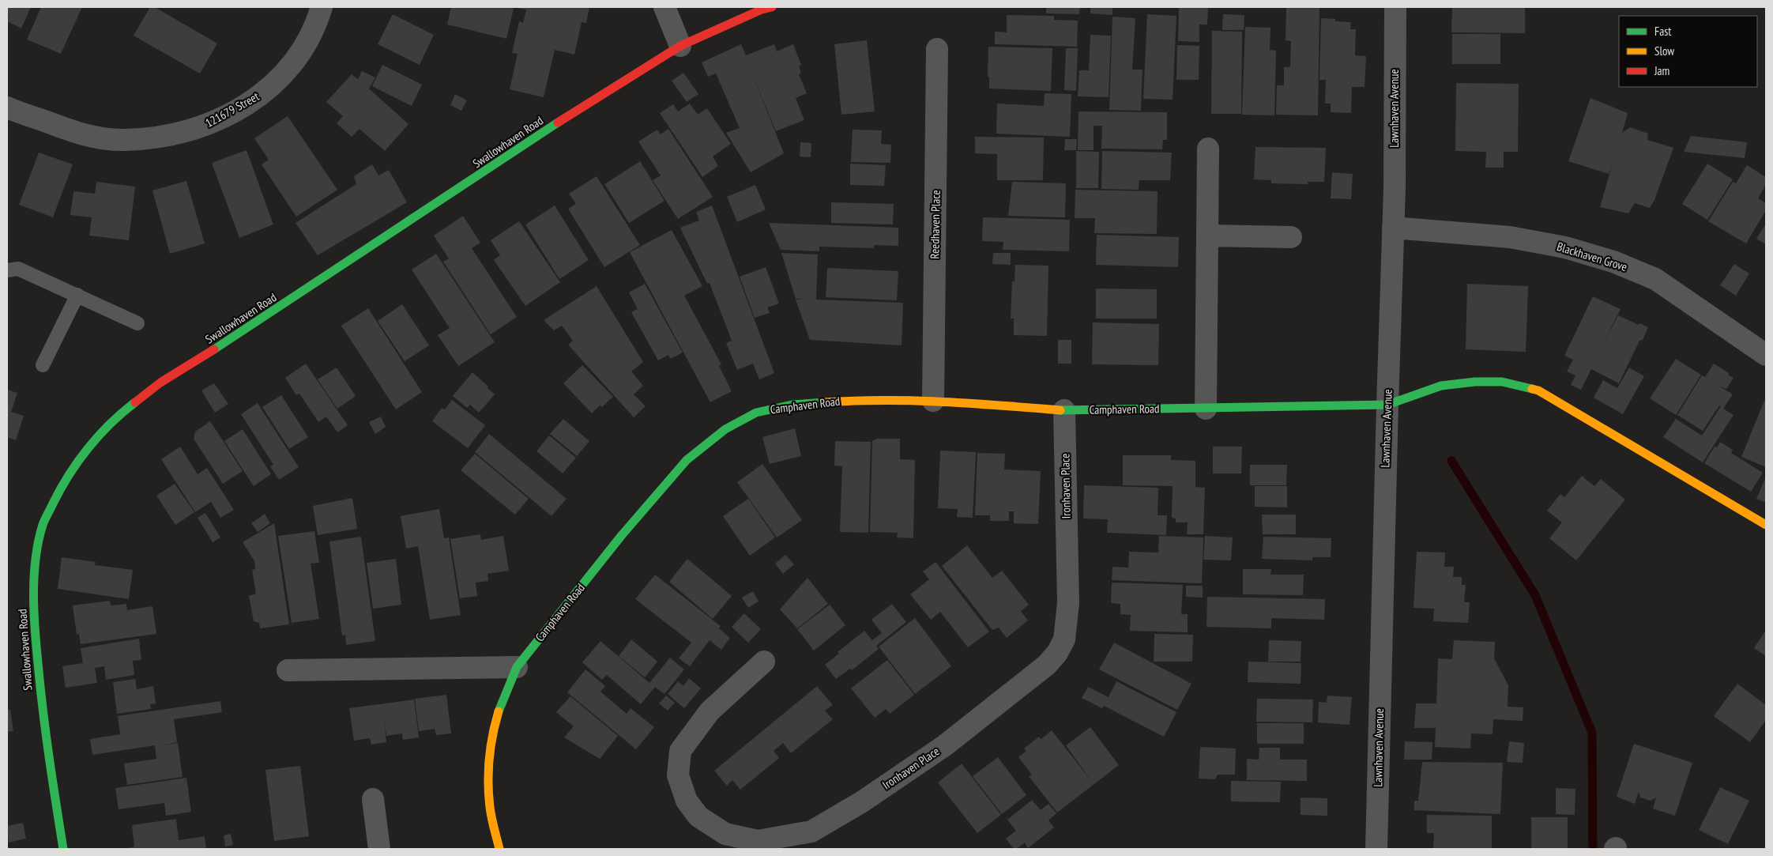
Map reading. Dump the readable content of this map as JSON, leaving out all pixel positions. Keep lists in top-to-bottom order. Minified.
{"streets":{"street":["Lawnhaven Avenue","121679 Street","Swallowhaven Road","Reedhaven Place","Blackhaven Grove","Camphaven Road","Ironhaven Place"]},"crossings":[["Lawnhaven Avenue","Blackhaven Grove"],["Lawnhaven Avenue","Camphaven Road"],["Reedhaven Place","Camphaven Road"],["Camphaven Road","Ironhaven Place"]],"legend":["Fast","Slow","Jam"]}
